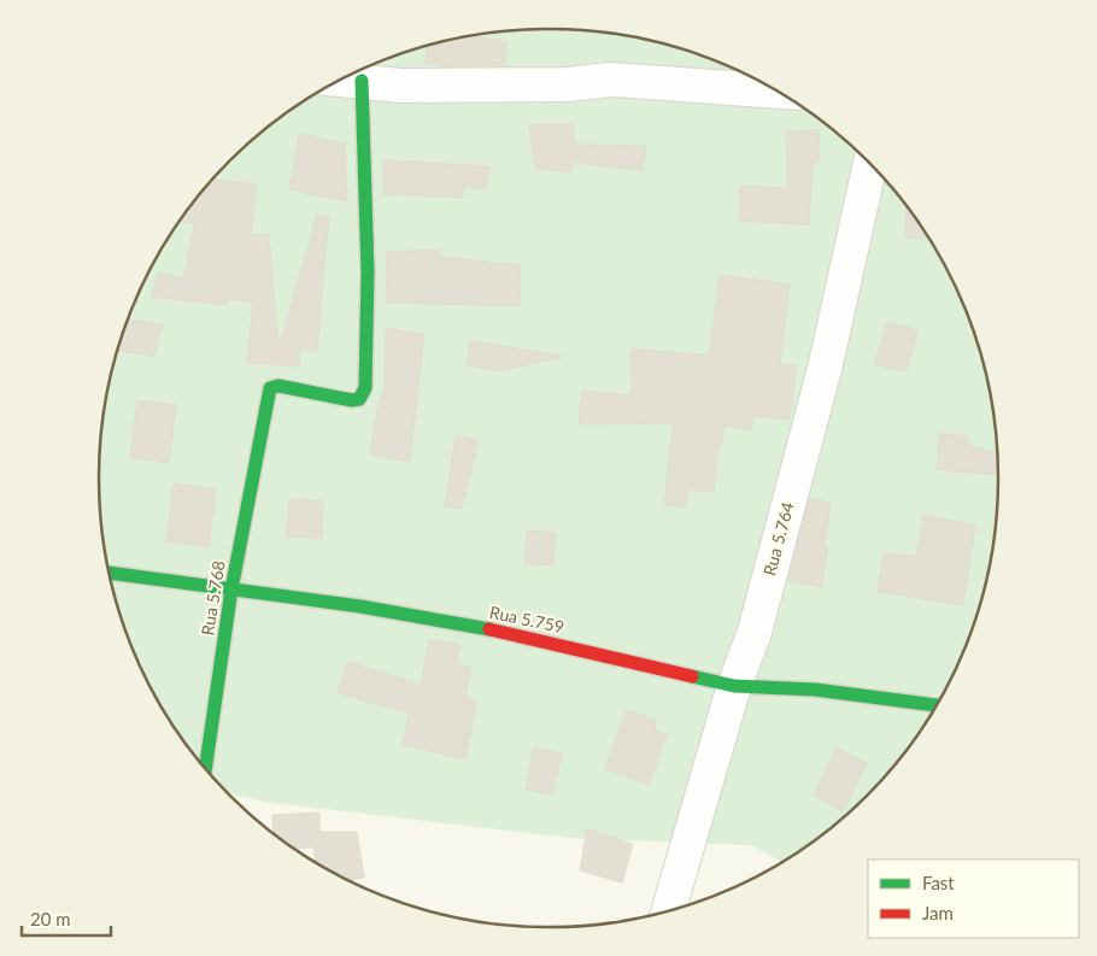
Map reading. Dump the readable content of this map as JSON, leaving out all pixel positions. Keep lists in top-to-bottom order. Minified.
{"streets":{"street":["Rua 5.764","Rua 5.768","Rua 5.759"]},"crossings":[["Rua 5.764","Rua 5.759"],["Rua 5.768","Rua 5.759"]],"legend":["Fast","Jam"],"scale_bar":"20 m"}
